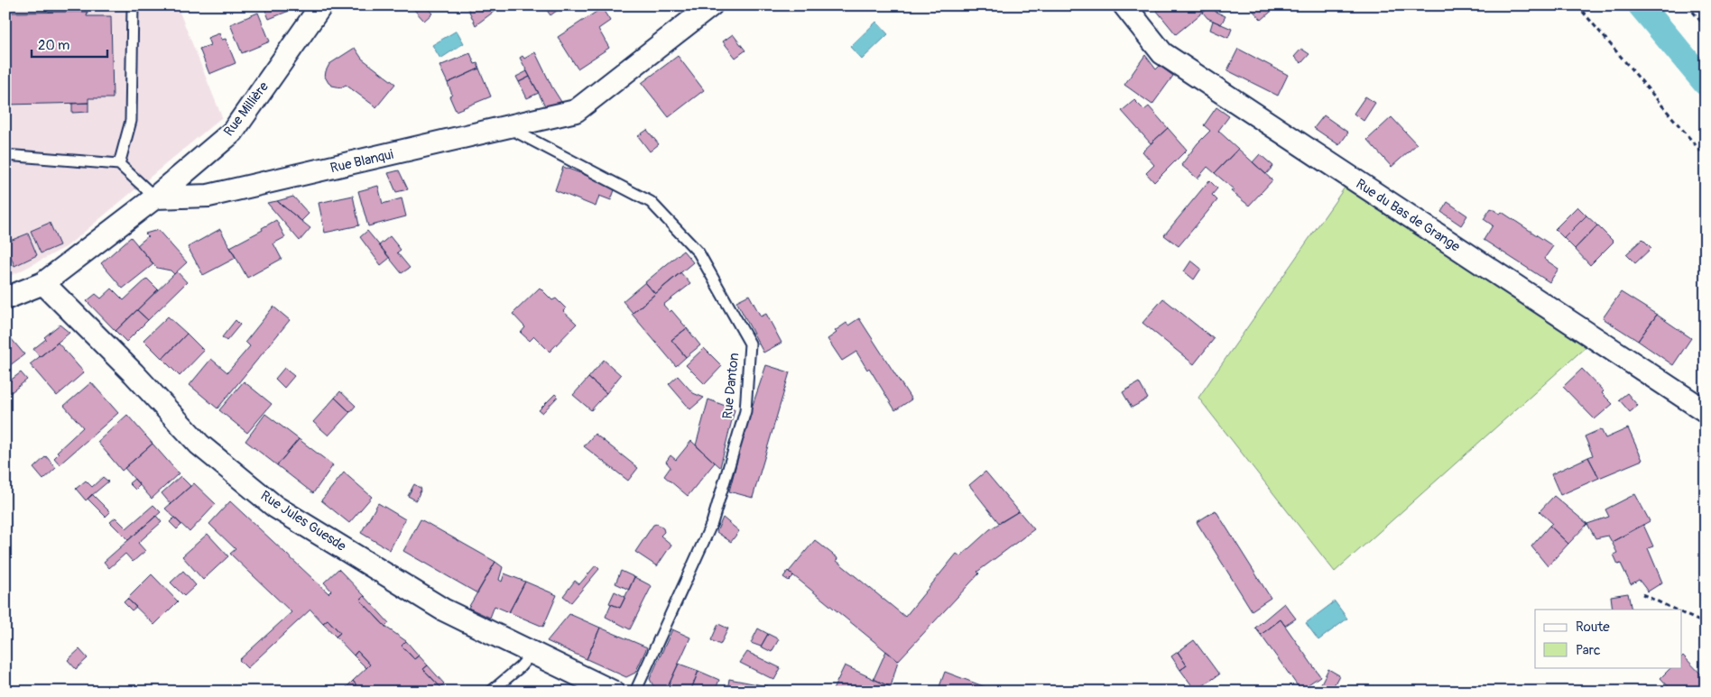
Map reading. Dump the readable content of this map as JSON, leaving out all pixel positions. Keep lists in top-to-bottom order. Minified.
{"streets":{"street":["Rue Millière","Rue Blanqui","Rue du Bas de Grange","Rue Jules Guesde"],"lane":["Rue Danton"]},"crossings":[["Rue Millière","Rue Blanqui"],["Rue Blanqui","Rue Danton"]],"legend":["Route","Parc"],"scale_bar":"20 m"}
